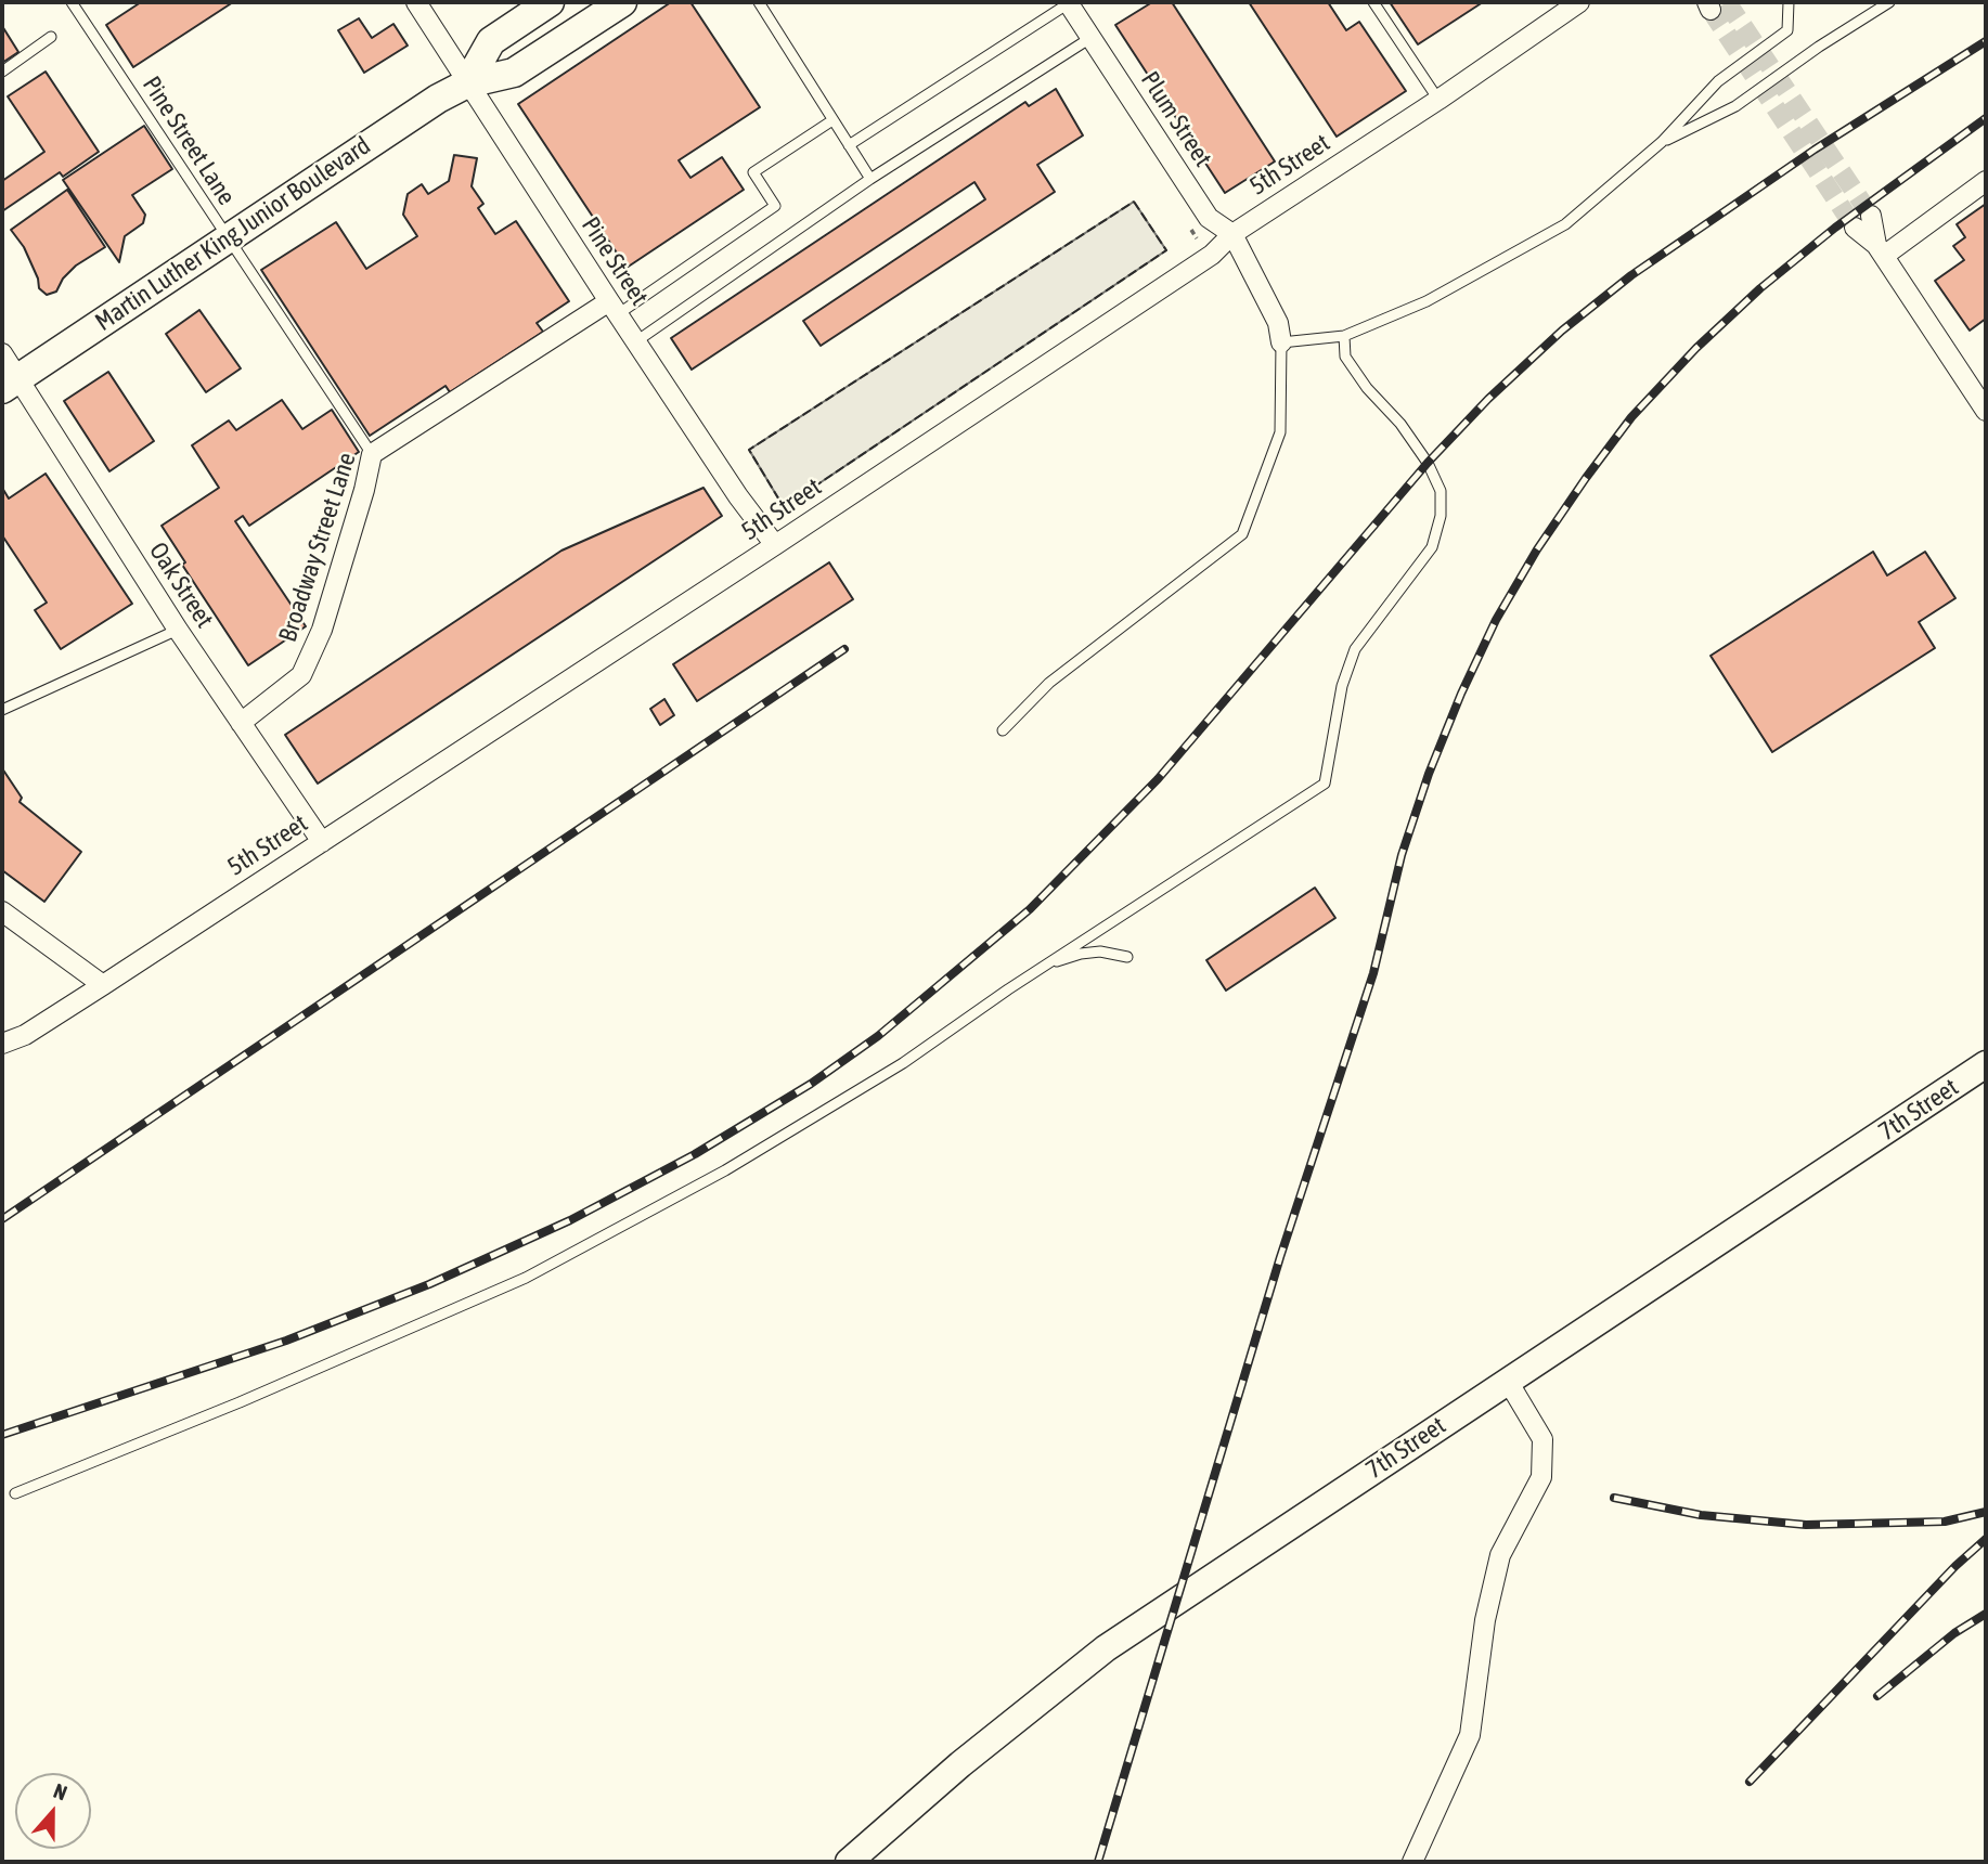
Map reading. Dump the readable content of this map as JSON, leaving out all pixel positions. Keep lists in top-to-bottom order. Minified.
{"streets":{"main road":["Martin Luther King Junior Boulevard"],"street":["Plum Street","5th Street","Pine Street","Broadway Street Lane","Oak Street","7th Street"],"lane":["Pine Street Lane"]},"crossings":[["Plum Street","5th Street"],["Pine Street Lane","Martin Luther King Junior Boulevard"],["Pine Street Lane","Broadway Street Lane"],["5th Street","Pine Street"],["5th Street","Oak Street"],["Martin Luther King Junior Boulevard","Pine Street"],["Martin Luther King Junior Boulevard","Oak Street"],["Pine Street","Broadway Street Lane"],["Broadway Street Lane","Oak Street"]],"north":"top"}
